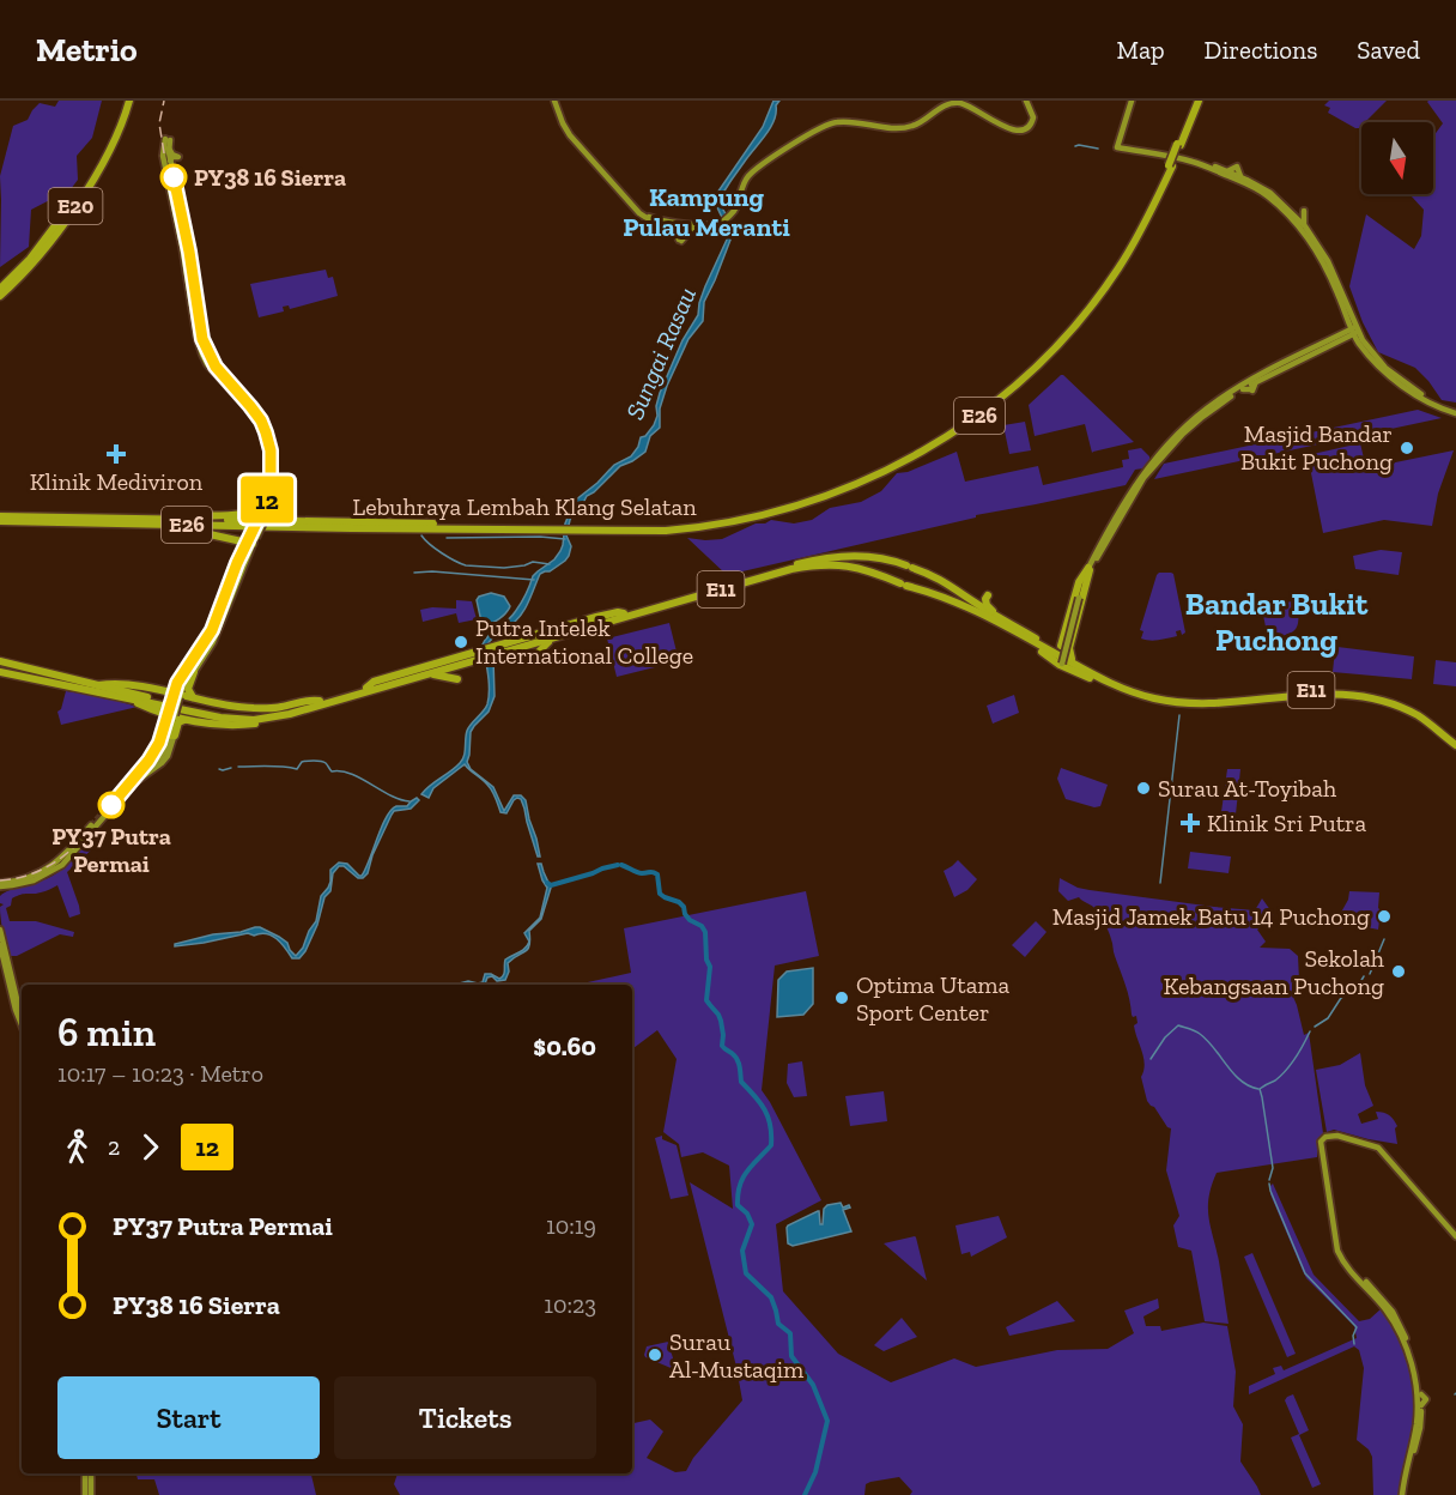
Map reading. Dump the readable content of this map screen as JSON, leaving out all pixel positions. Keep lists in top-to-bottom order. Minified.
{"streets":{"highway":["E20","E26","Lebuhraya Lembah Klang Selatan","E11"]},"districts":["Kampung Pulau Meranti","Bandar Bukit Puchong"],"water":["Sungai Rasau"],"places":{"other":["PY38 16 Sierra","Masjid Bandar Bukit Puchong","Putra Intelek International College","Surau At-Toyibah","PY37 Putra Permai","Masjid Jamek Batu 14 Puchong","Sekolah Kebangsaan Puchong","Optima Utama Sport Center","Surau Al-Mustaqim"],"health":["Klinik Mediviron","Klinik Sri Putra"]},"lines":["metro line 12"],"north":"bottom","page":{"header":"Metrio","nav":["Map","Directions","Saved"],"on_map":"12","heading":["6 min","10:17 – 10:23 · Metro","$0.60"],"legs":["2","12"],"list":[{"name":"PY37 Putra Permai","value":"10:19"},{"name":"PY38 16 Sierra","value":"10:23"}],"buttons":["Start","Tickets"]}}
